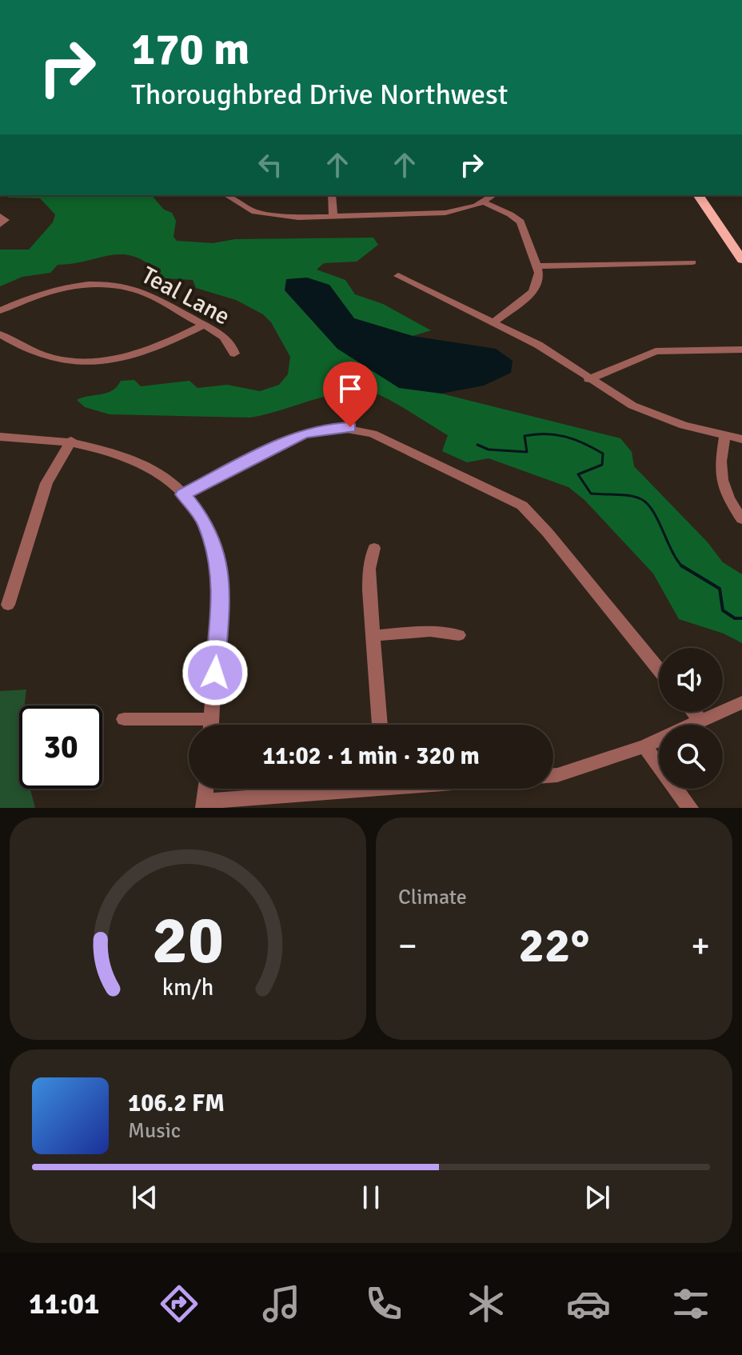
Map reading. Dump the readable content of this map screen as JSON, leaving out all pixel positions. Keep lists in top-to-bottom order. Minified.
{"streets":{"street":["Teal Lane"]},"page":{"turn":["170 m","Thoroughbred Drive Northwest"],"limit":"30","trip":"11:02 · 1 min · 320 m","tile":"Climate","heat":["−","22°","+"],"song":["106.2 FM","Music"],"tabs":"11:01","gauge":["20","km/h"]}}
